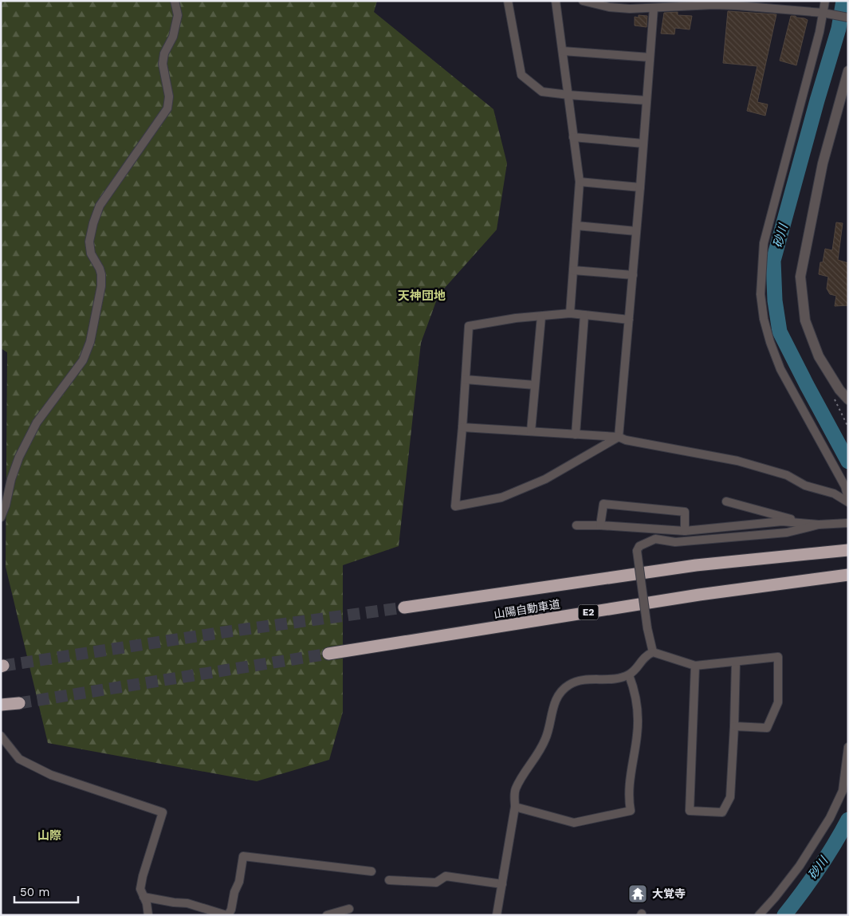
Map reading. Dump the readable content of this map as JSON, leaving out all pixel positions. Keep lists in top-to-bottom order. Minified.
{"streets":{"highway":["山陽自動車道","E2"]},"districts":["天神団地","山際"],"water":["砂川"],"places":{"temple":["大覚寺"]},"scale_bar":"50 m"}
